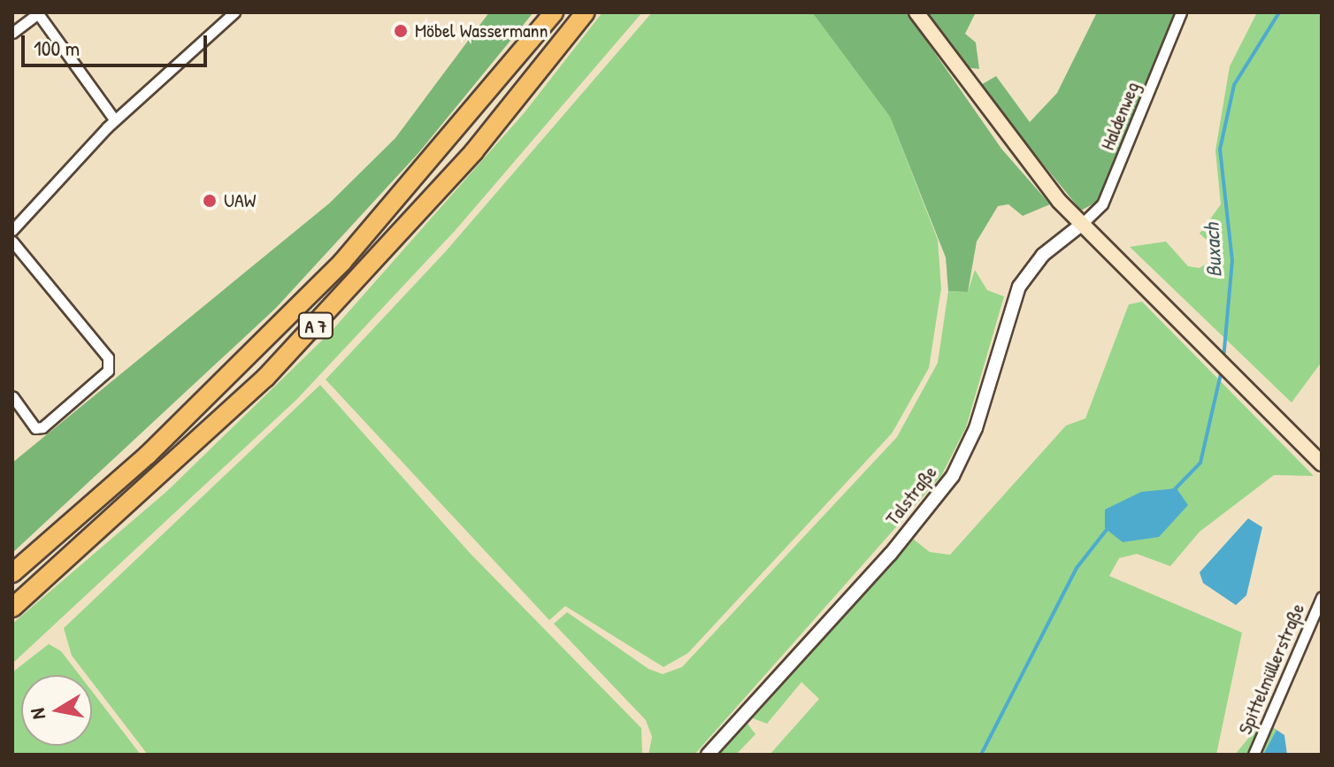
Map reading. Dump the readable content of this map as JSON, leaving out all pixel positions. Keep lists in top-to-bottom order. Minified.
{"streets":{"highway":["A 7"],"street":["Haldenweg","Talstraße","Spittelmüllerstraße"]},"crossings":[["Haldenweg","Talstraße"]],"water":["Buxach"],"places":["Möbel Wassermann","UAW"],"scale_bar":"100 m","north":"left"}
